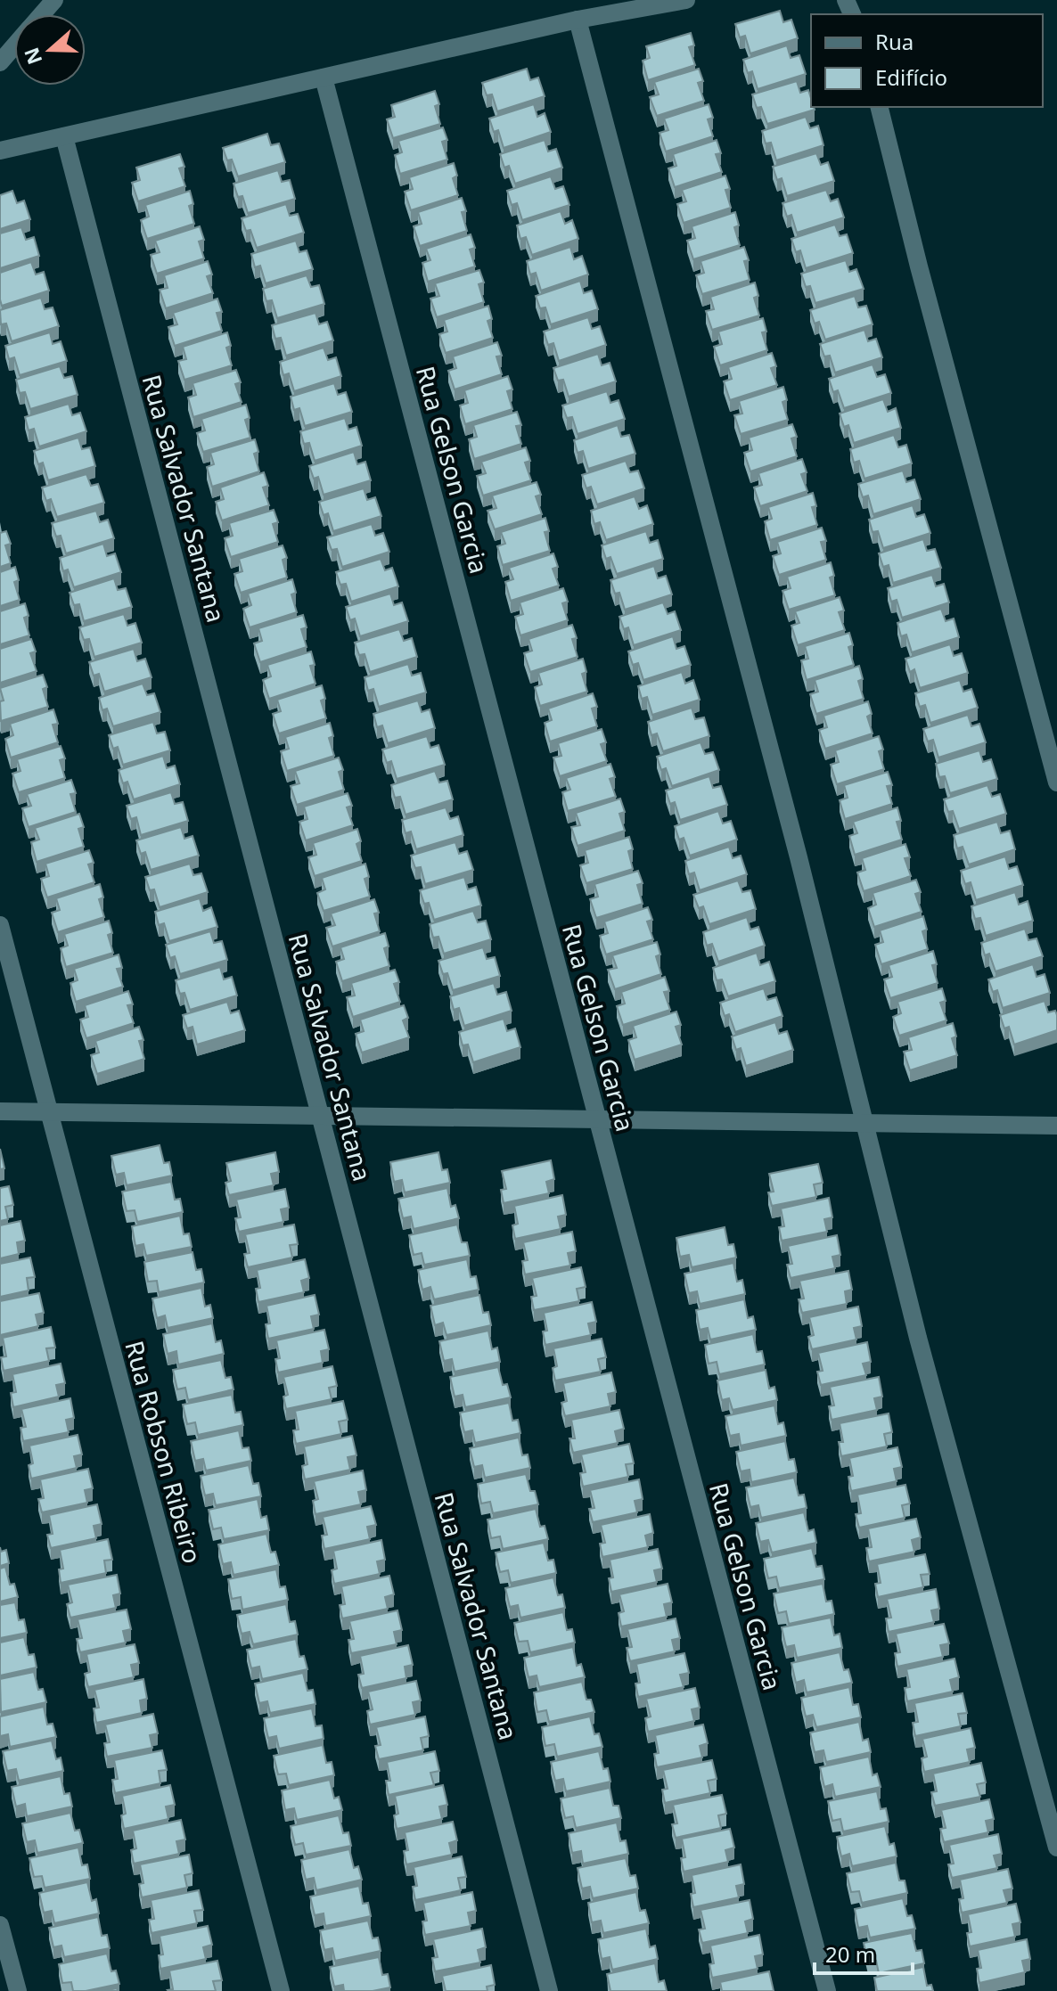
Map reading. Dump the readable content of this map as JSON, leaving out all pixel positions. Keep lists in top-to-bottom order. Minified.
{"streets":{"street":["Rua Gelson Garcia","Rua Salvador Santana","Rua Robson Ribeiro"]},"legend":["Rua","Edifício"],"scale_bar":"20 m","north":"left"}
